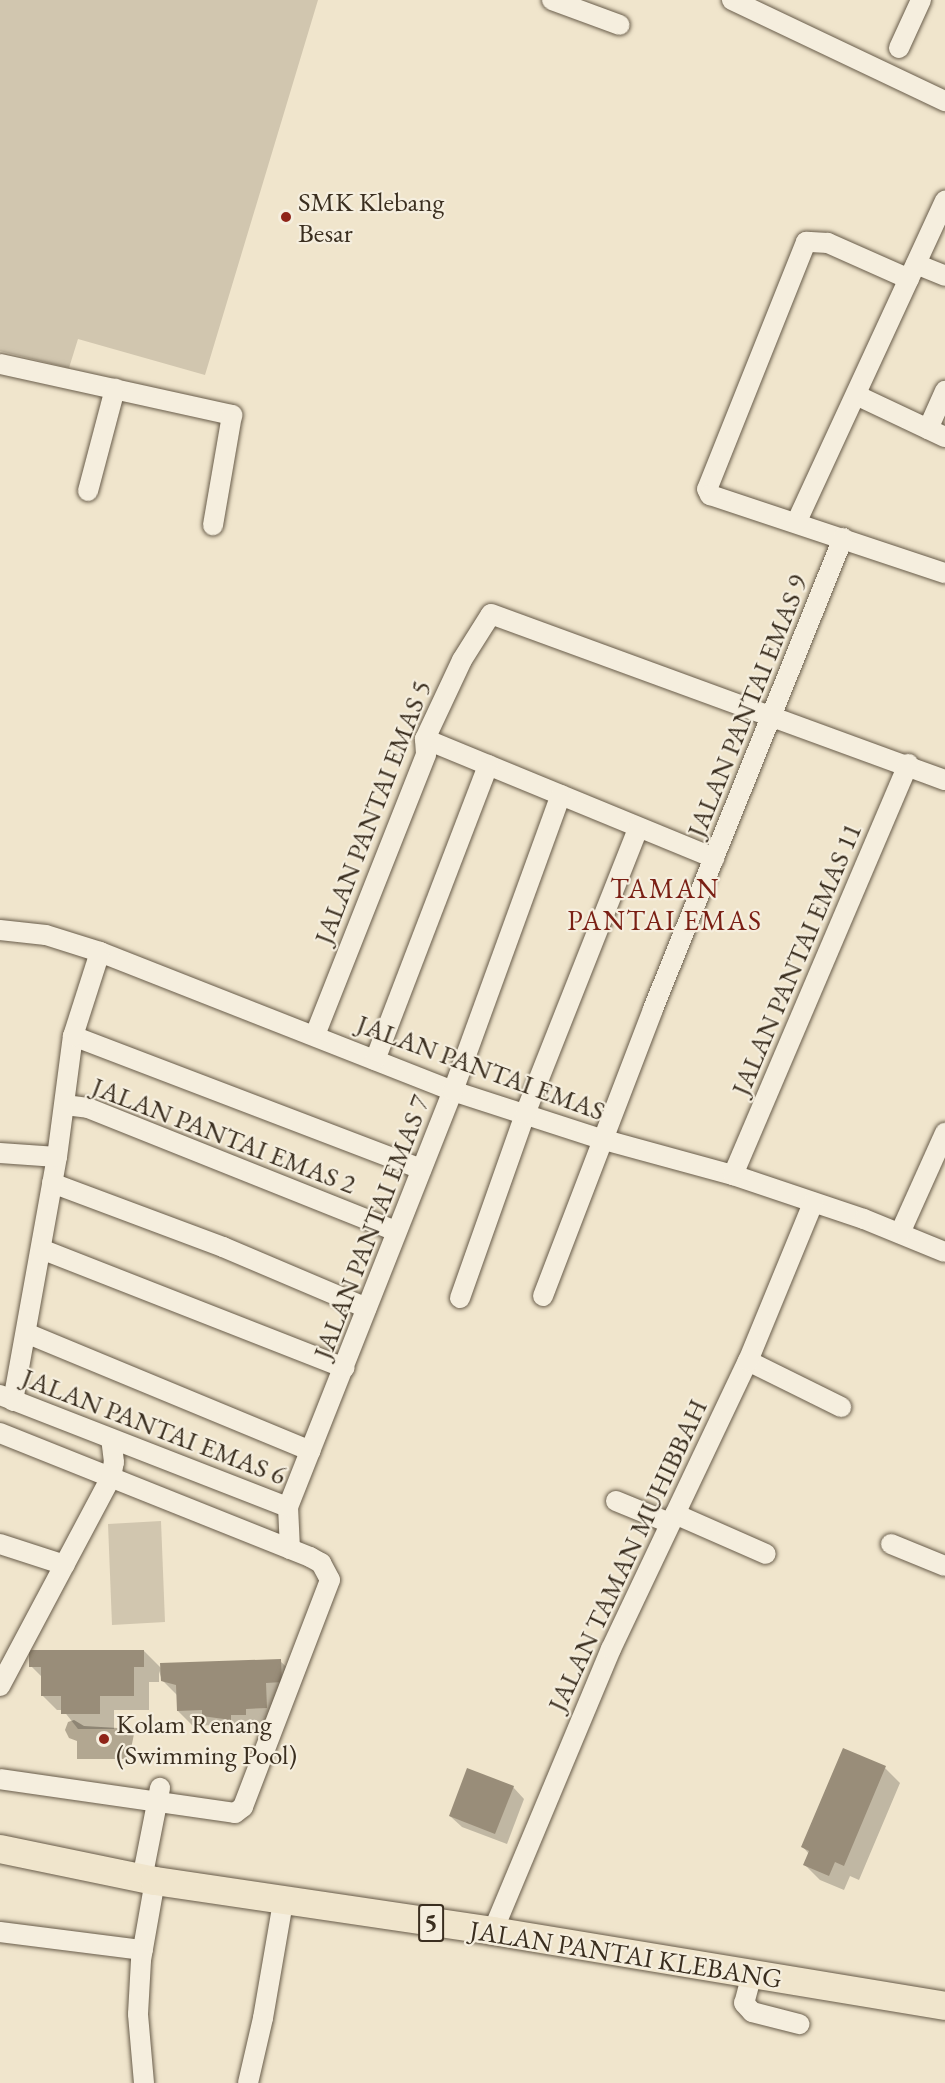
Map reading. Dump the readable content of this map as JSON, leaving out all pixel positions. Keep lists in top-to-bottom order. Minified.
{"streets":{"highway":["5","JALAN PANTAI KLEBANG"],"street":["JALAN PANTAI EMAS 9","JALAN PANTAI EMAS 5","JALAN PANTAI EMAS 11","JALAN PANTAI EMAS","JALAN PANTAI EMAS 2","JALAN PANTAI EMAS 7","JALAN PANTAI EMAS 6","JALAN TAMAN MUHIBBAH"]},"crossings":[["JALAN PANTAI EMAS 9","JALAN PANTAI EMAS 5"],["JALAN PANTAI EMAS 9","JALAN PANTAI EMAS"],["JALAN PANTAI EMAS 5","JALAN PANTAI EMAS"],["JALAN PANTAI EMAS 11","JALAN PANTAI EMAS"],["JALAN PANTAI EMAS","JALAN PANTAI EMAS 7"],["JALAN PANTAI EMAS","JALAN TAMAN MUHIBBAH"],["JALAN PANTAI EMAS 2","JALAN PANTAI EMAS 7"],["JALAN PANTAI EMAS 7","JALAN PANTAI EMAS 6"],["JALAN TAMAN MUHIBBAH","JALAN PANTAI KLEBANG"]],"districts":["TAMAN PANTAI EMAS"],"places":["SMK Klebang Besar","Kolam Renang (Swimming Pool)"]}
